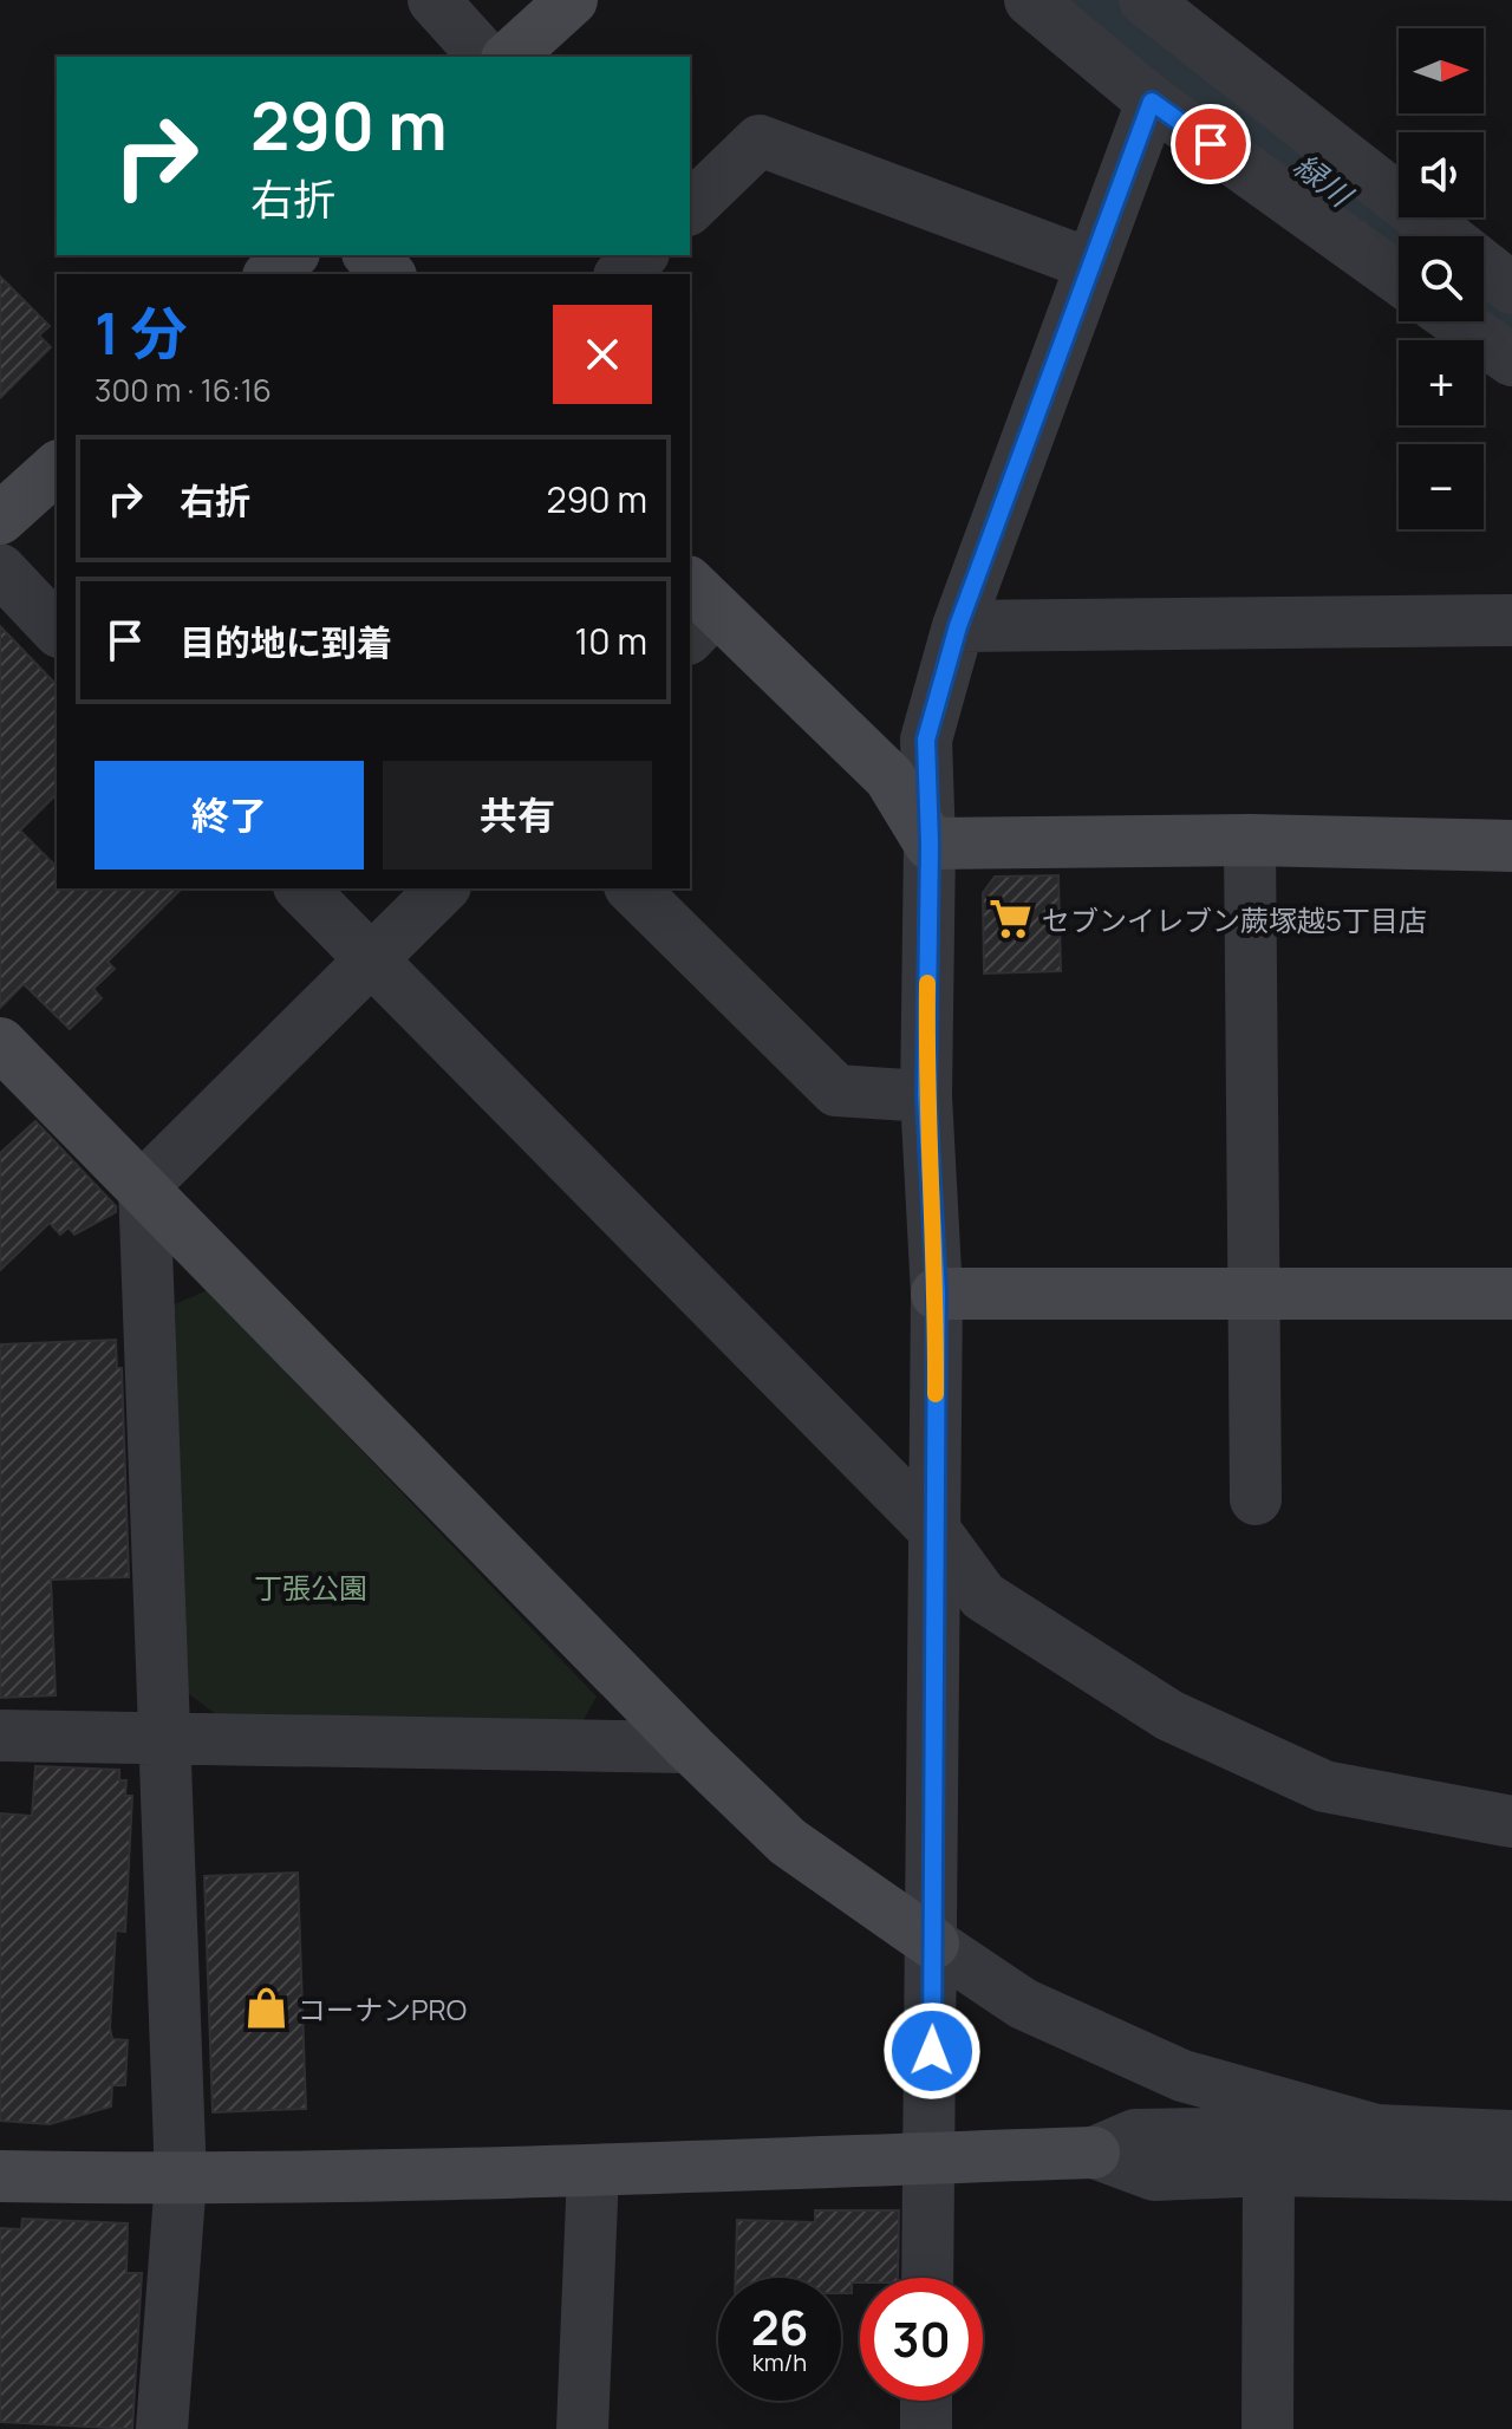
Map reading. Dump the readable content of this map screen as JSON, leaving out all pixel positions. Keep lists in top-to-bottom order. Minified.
{"water":["緑川"],"parks":["丁張公園"],"places":{"supermarket":["セブンイレブン蕨塚越5丁目店"],"shop":["コーナンPRO"]},"north":"right","page":{"map_buttons":["+","−"],"turn":["290 m","右折"],"heading":["1 分","300 m · 16:16"],"list":[{"name":"右折","value":"290 m"},{"name":"目的地に到着","value":"10 m"}],"buttons":["終了","共有"],"speed":"26 km/h","limit":"30"}}
